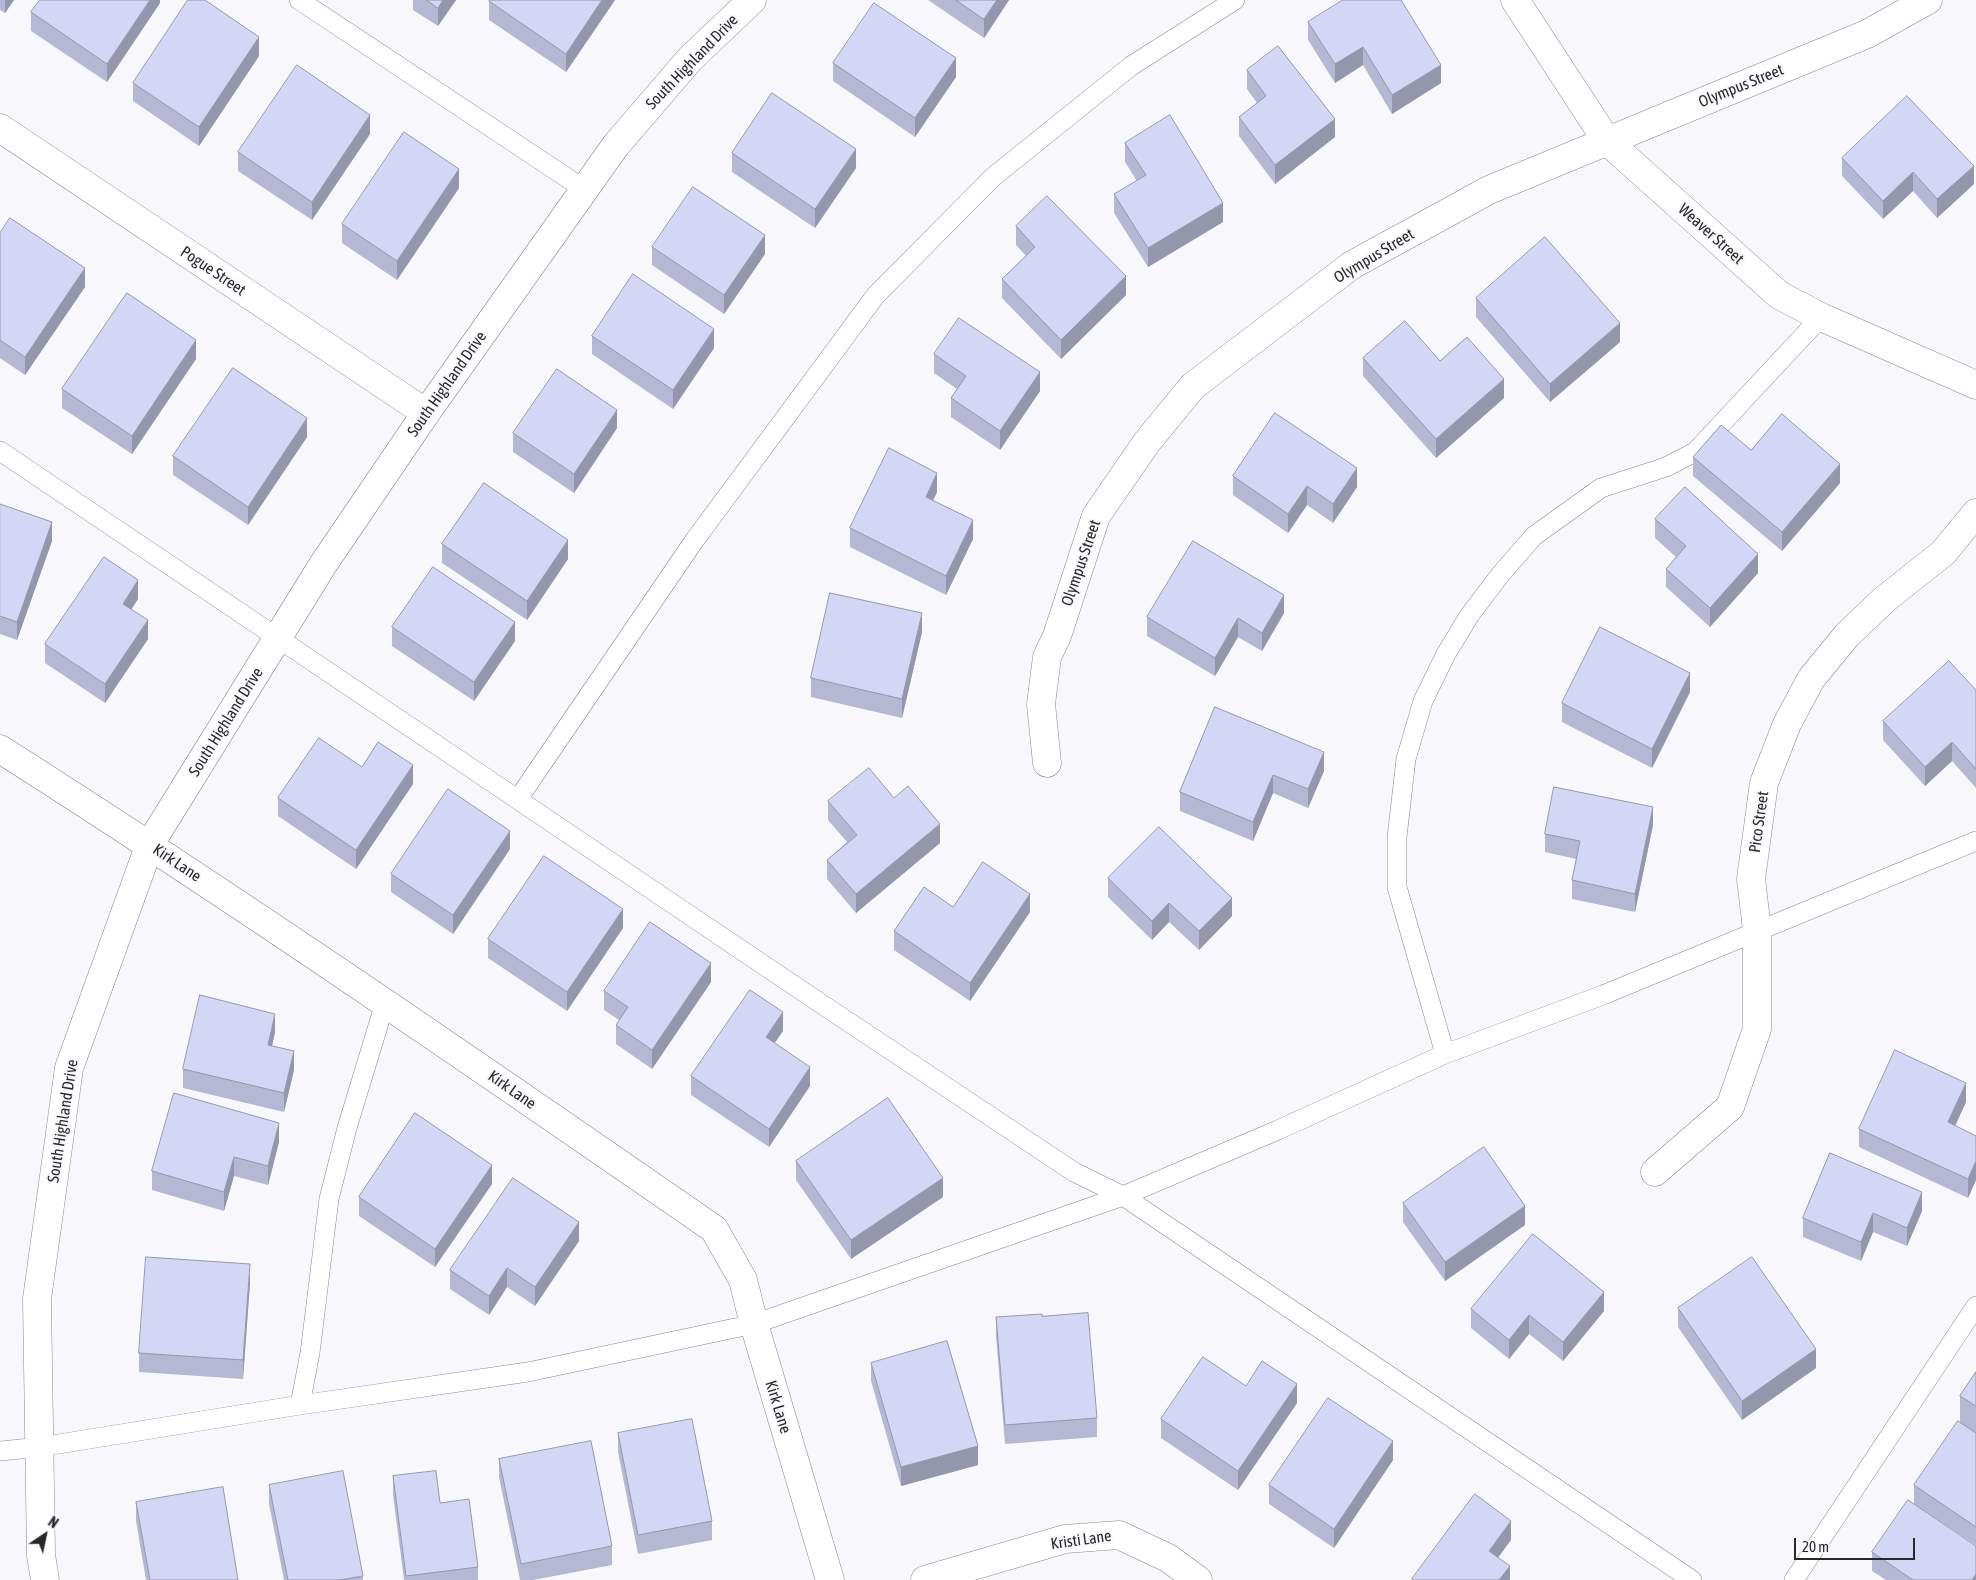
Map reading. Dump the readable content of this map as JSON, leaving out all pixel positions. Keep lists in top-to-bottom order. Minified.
{"streets":{"street":["South Highland Drive","Olympus Street","Weaver Street","Pogue Street","Pico Street","Kirk Lane","Kristi Lane"]},"crossings":[["South Highland Drive","Pogue Street"],["South Highland Drive","Kirk Lane"],["Olympus Street","Weaver Street"]],"scale_bar":"20 m","north":"top right"}
